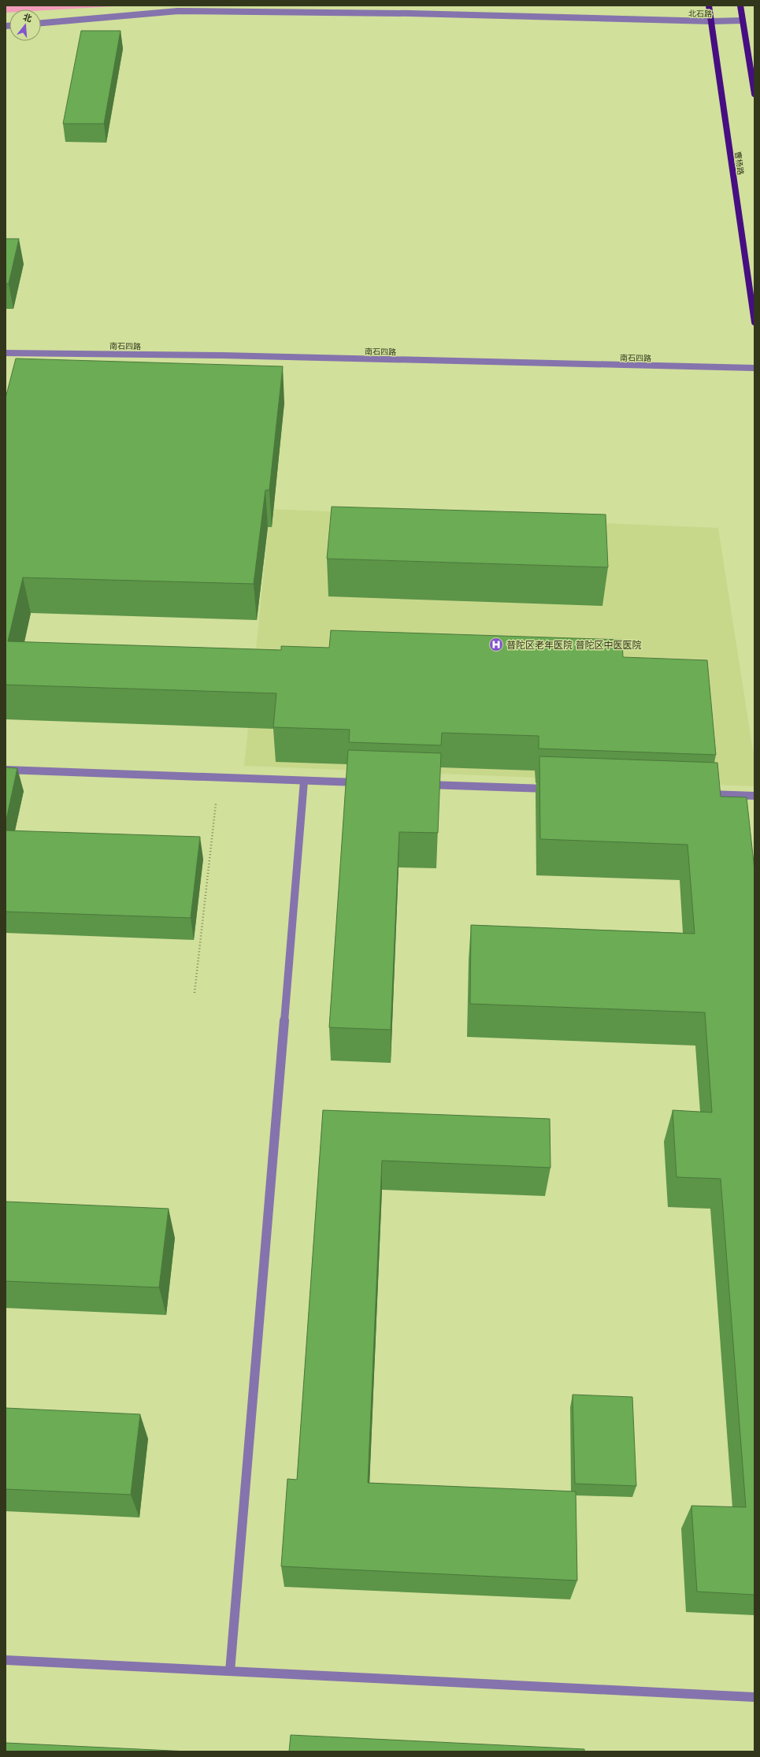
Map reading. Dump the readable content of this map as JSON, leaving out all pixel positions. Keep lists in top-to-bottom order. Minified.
{"streets":{"main road":["曹杨路"],"street":["北石路","南石四路"]},"crossings":[["北石路","曹杨路"]],"places":{"hospital":["普陀区老年医院 普陀区中医医院"]},"north":"top"}
